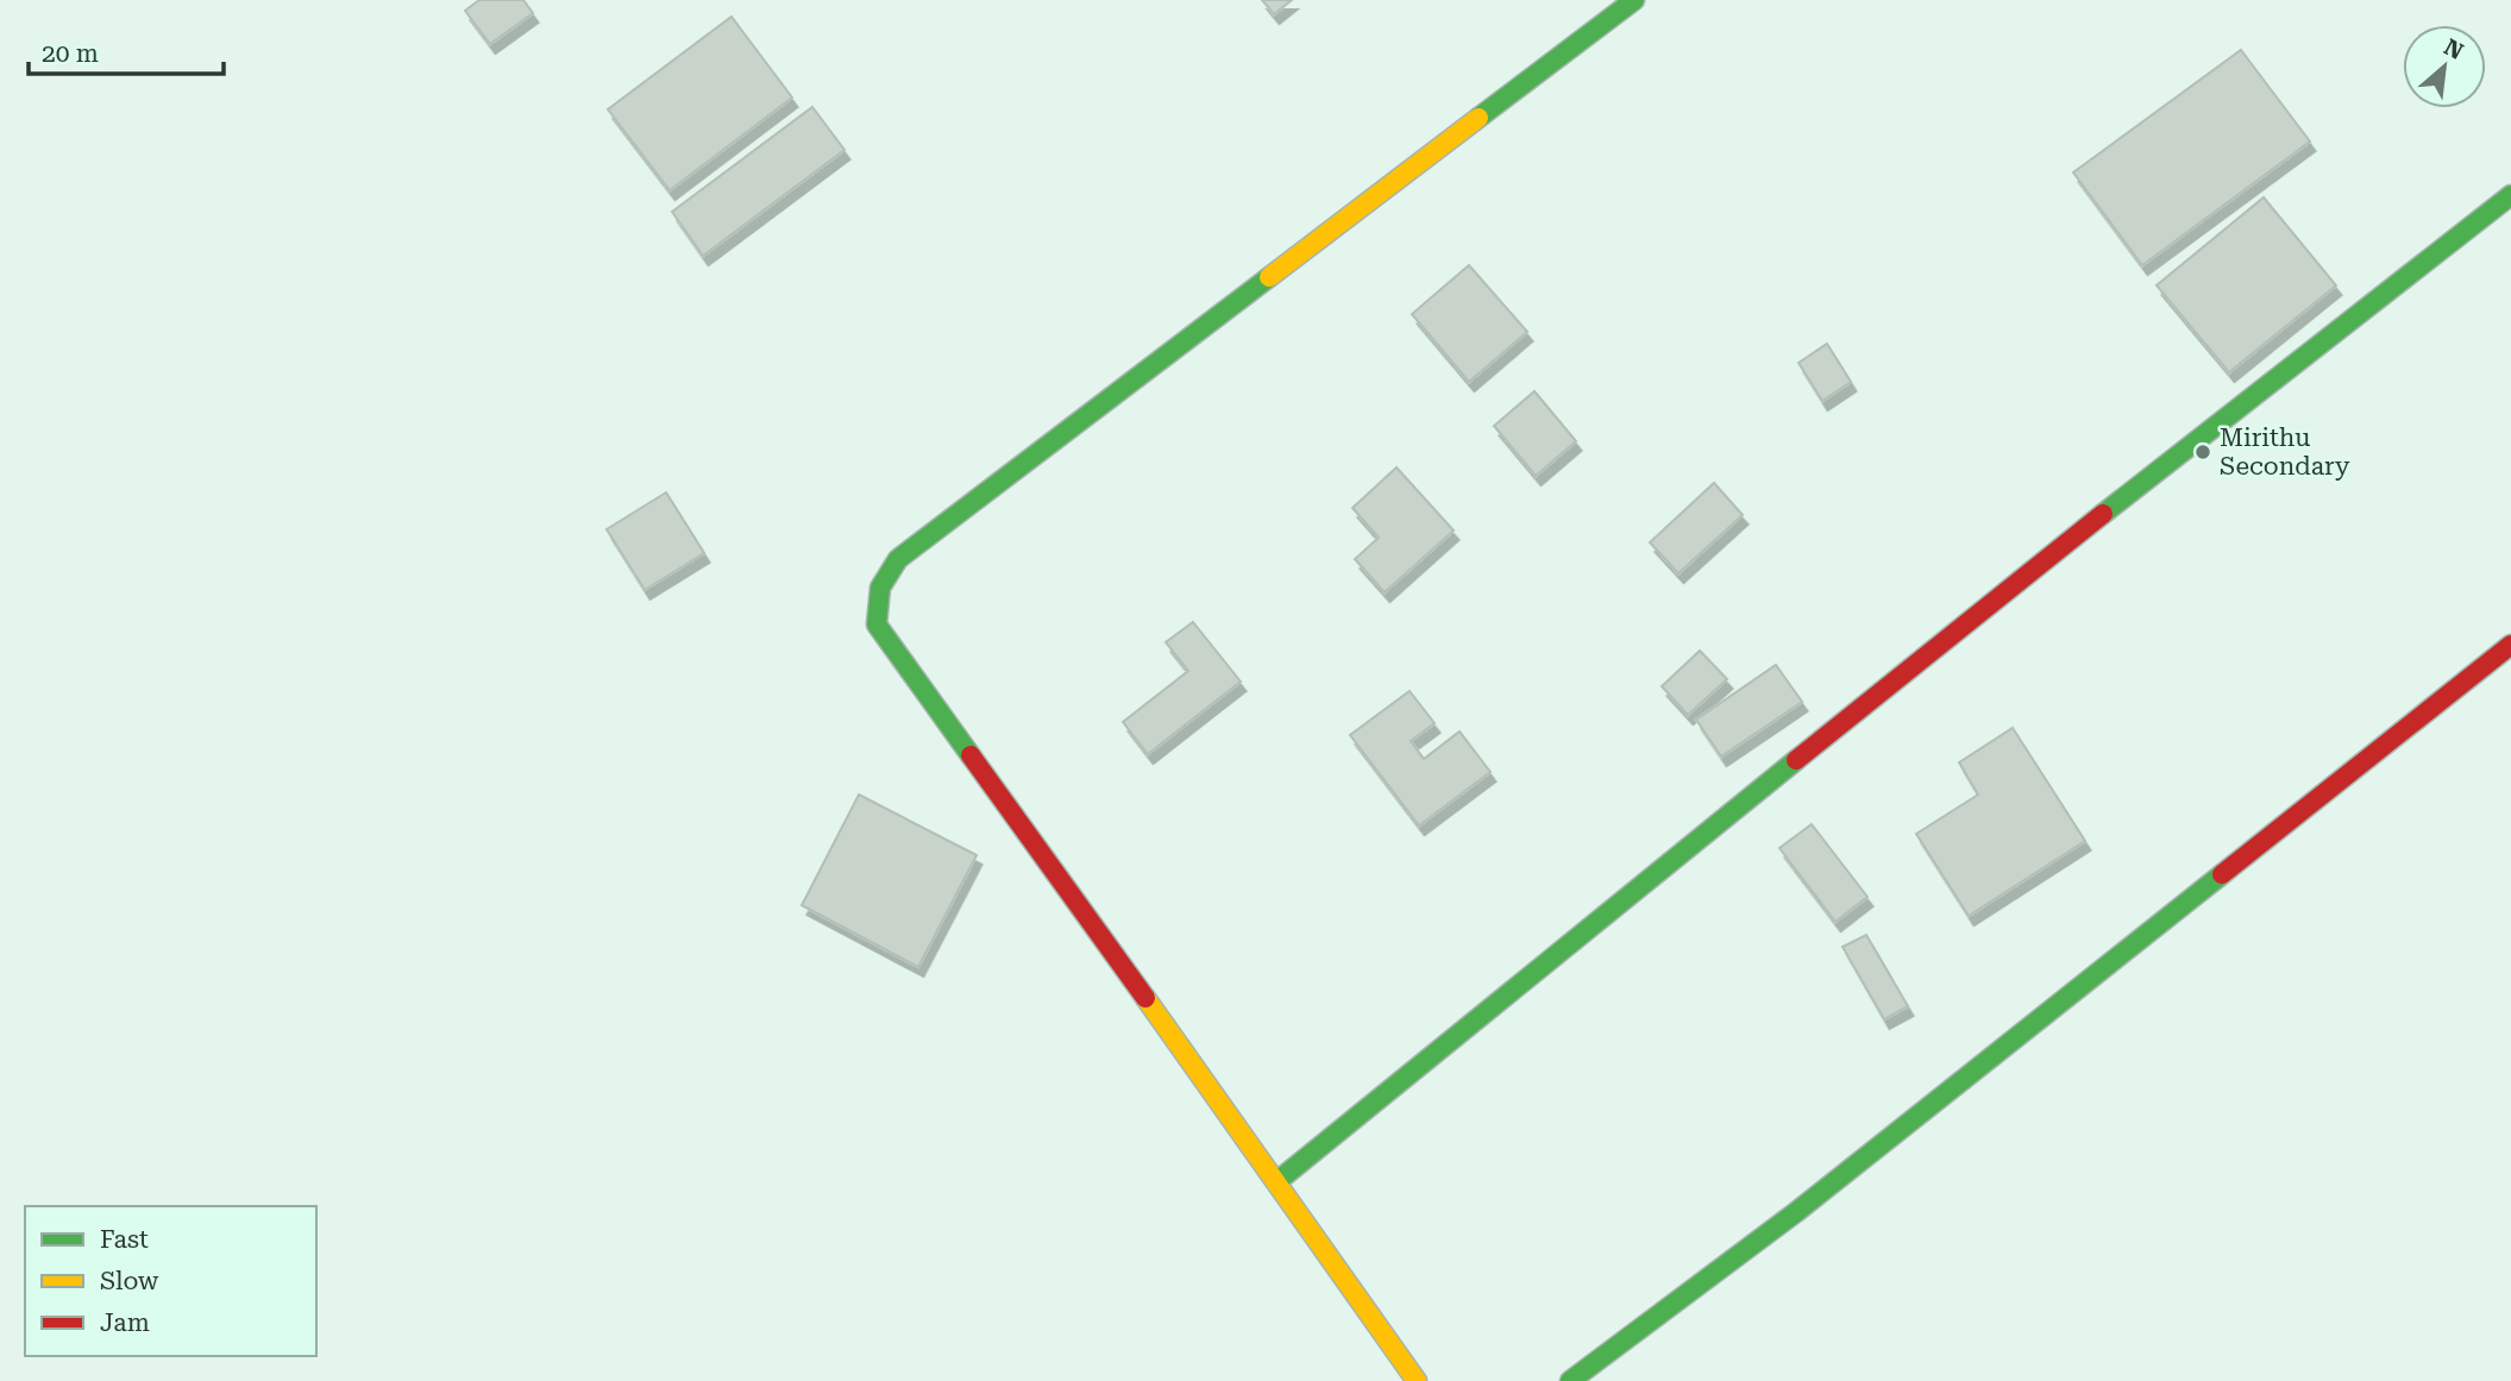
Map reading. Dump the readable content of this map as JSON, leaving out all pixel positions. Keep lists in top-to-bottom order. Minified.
{"places":["Mirithu Secondary"],"legend":["Fast","Slow","Jam"],"scale_bar":"20 m","north":"top right"}
